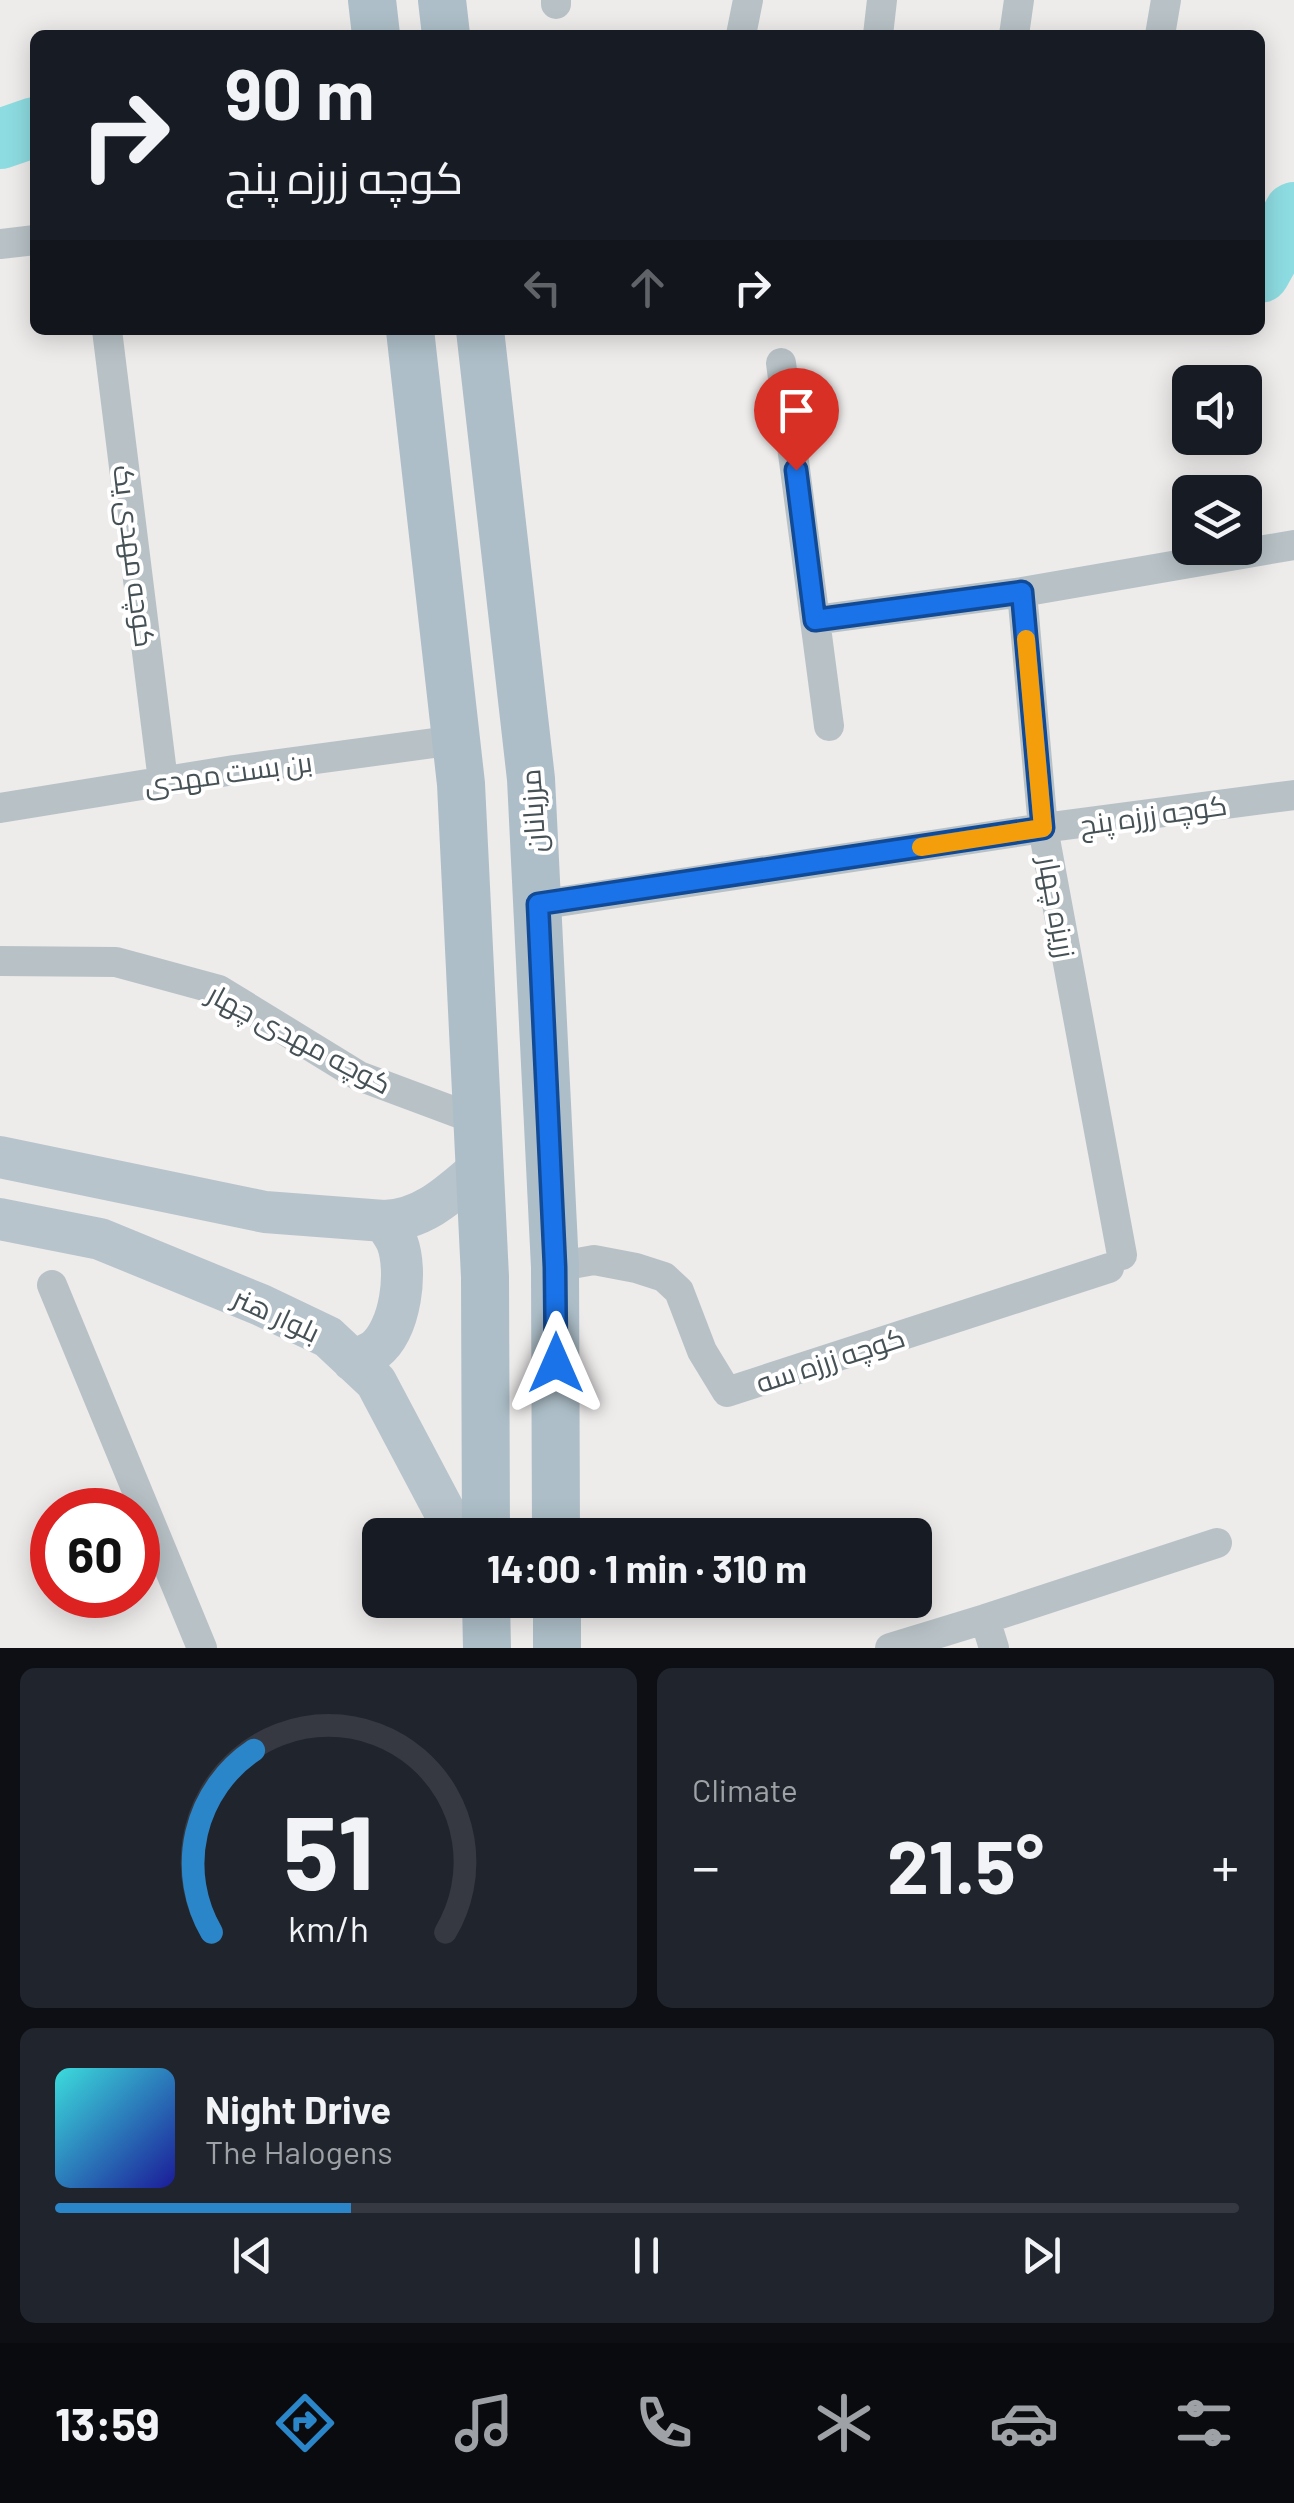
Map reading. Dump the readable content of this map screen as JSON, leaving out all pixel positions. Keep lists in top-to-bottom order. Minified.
{"streets":{"main road":["مرزبانان","بلوار هنر"],"street":["کوچه مهدی یک","بن بست مهدی","کوچه زرزه پنج","زریزه چهار","کوچه مهدی چهار","کوچه زرزه سه"]},"crossings":[["کوچه مهدی یک","بن بست مهدی"],["مرزبانان","کوچه زرزه پنج"],["مرزبانان","کوچه زرزه سه"],["کوچه زرزه پنج","زریزه چهار"],["زریزه چهار","کوچه زرزه سه"]],"page":{"turn":["90 m","کوچه زرزه پنج"],"limit":"60","trip":"14:00 · 1 min · 310 m","tile":"Climate","heat":["−","21.5°","+"],"song":["Night Drive","The Halogens"],"tabs":"13:59","gauge":["51","km/h"]}}
